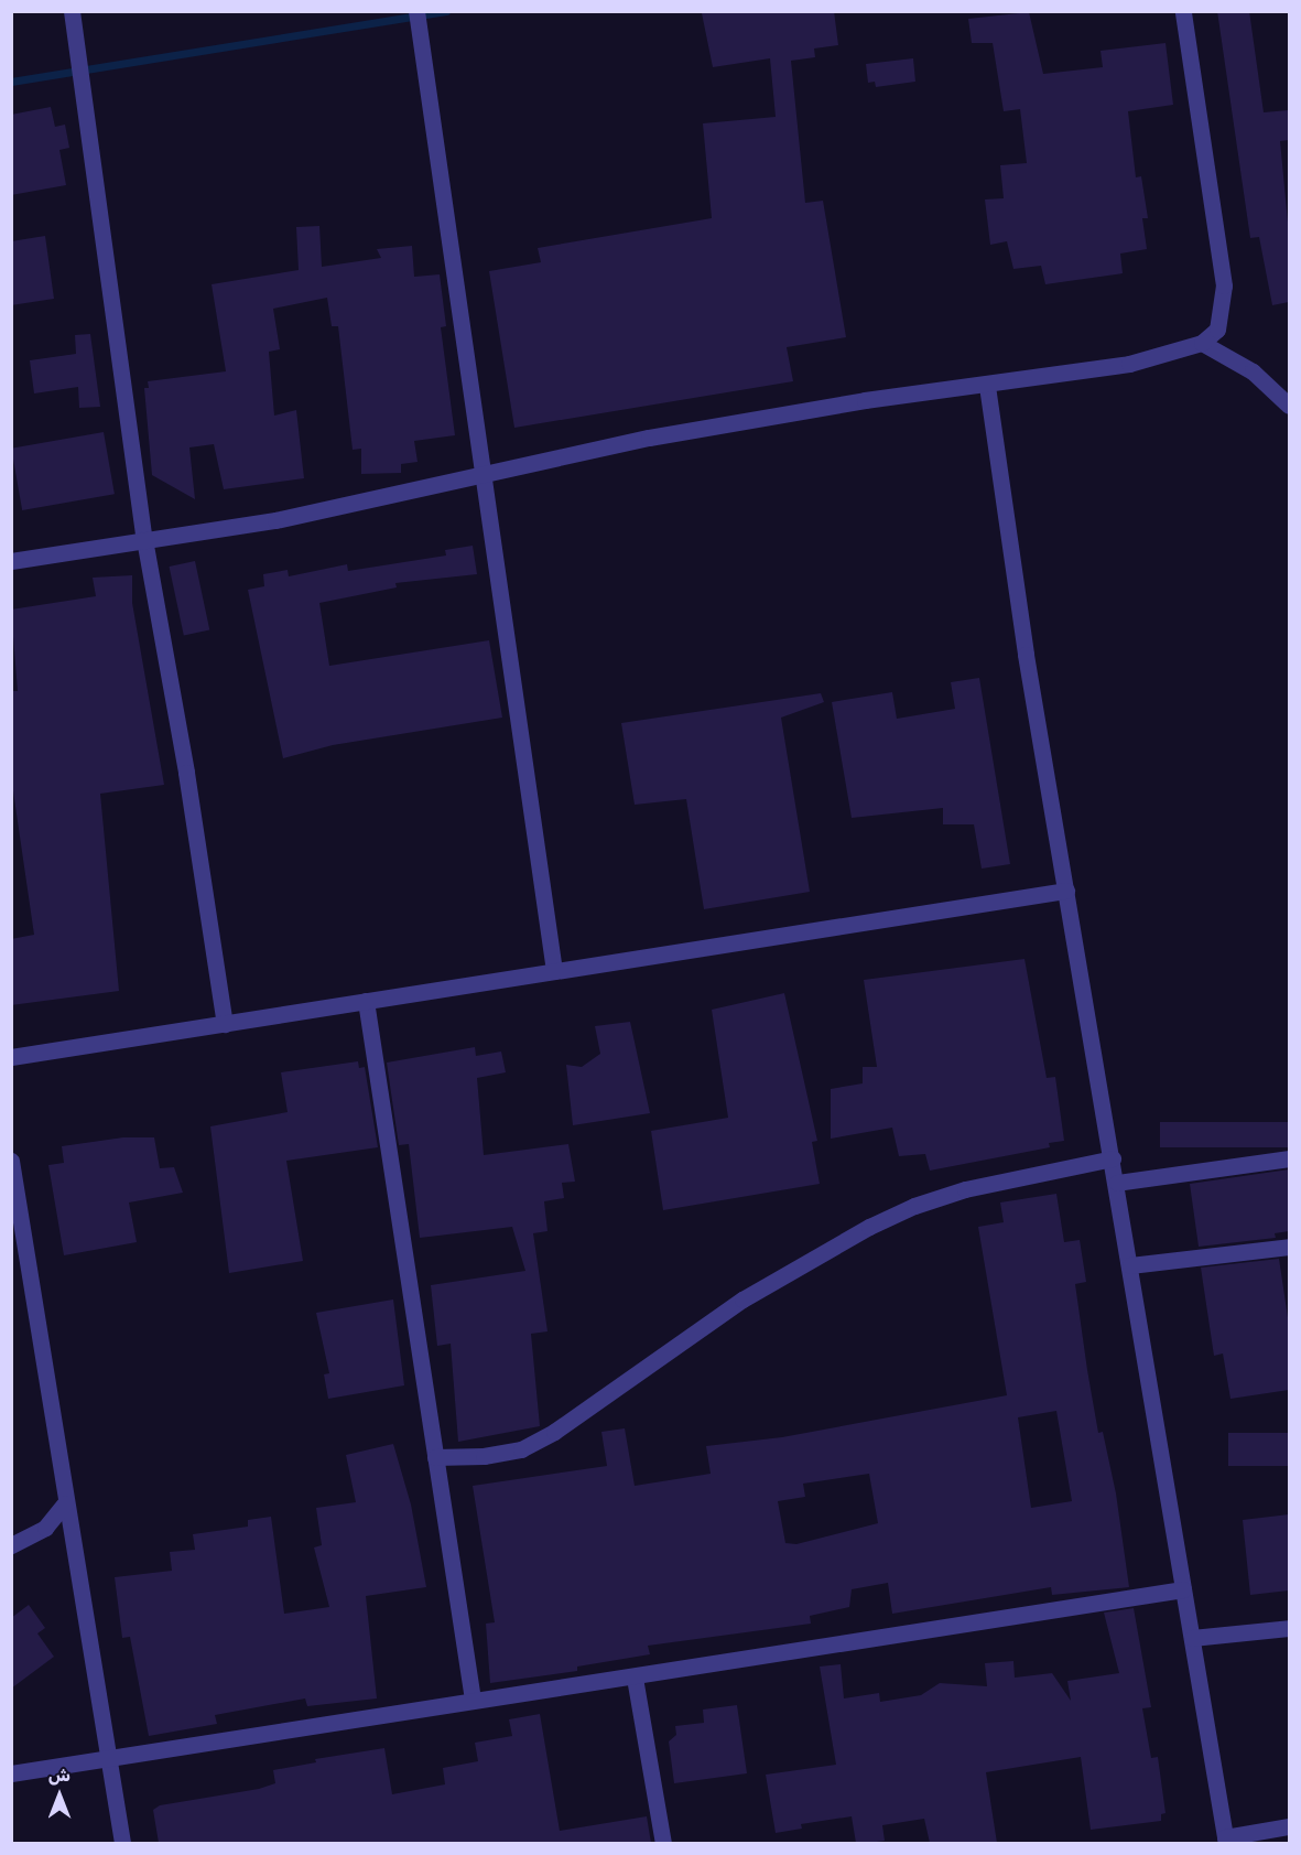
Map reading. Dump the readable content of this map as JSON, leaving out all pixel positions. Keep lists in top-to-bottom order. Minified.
{"north":"top"}
